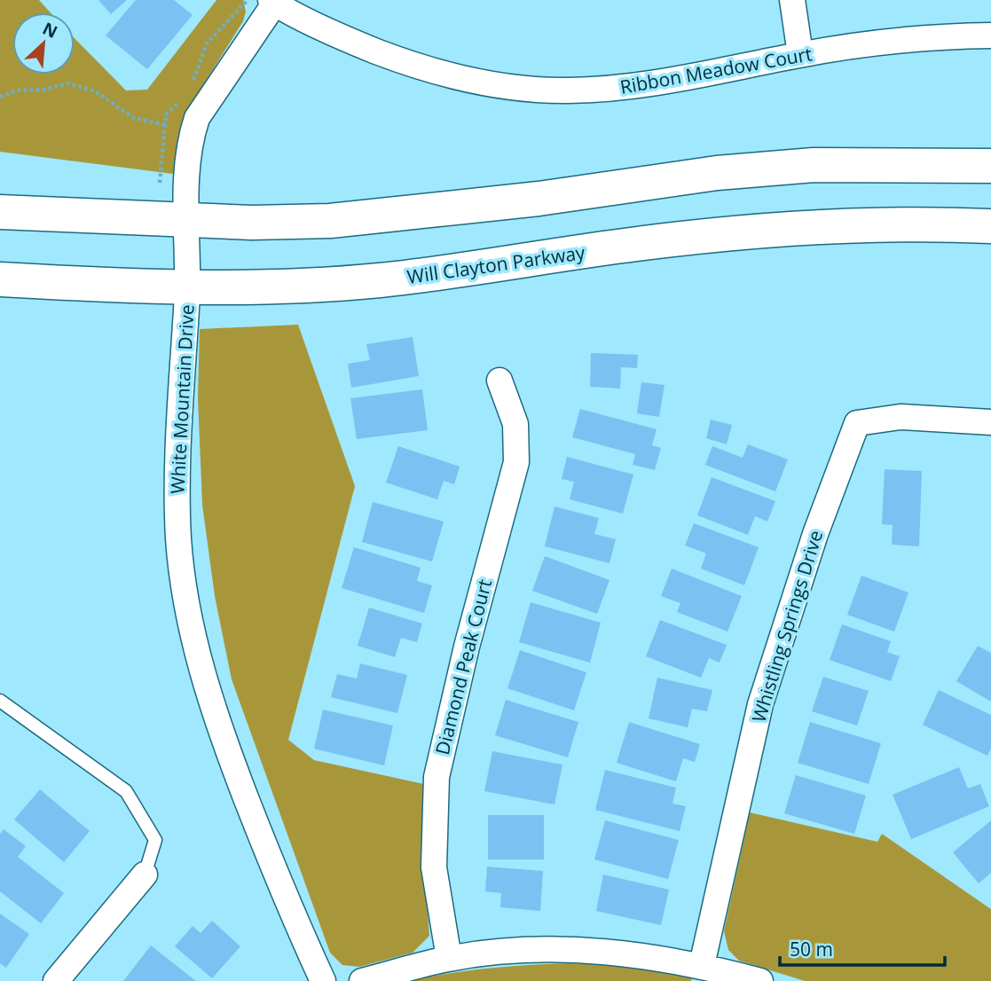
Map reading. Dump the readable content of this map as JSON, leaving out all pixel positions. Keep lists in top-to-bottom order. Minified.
{"streets":{"main road":["Will Clayton Parkway"],"street":["Ribbon Meadow Court","White Mountain Drive","Whistling Springs Drive","Diamond Peak Court"]},"crossings":[["Ribbon Meadow Court","White Mountain Drive"],["Will Clayton Parkway","White Mountain Drive"]],"scale_bar":"50 m","north":"top right"}
